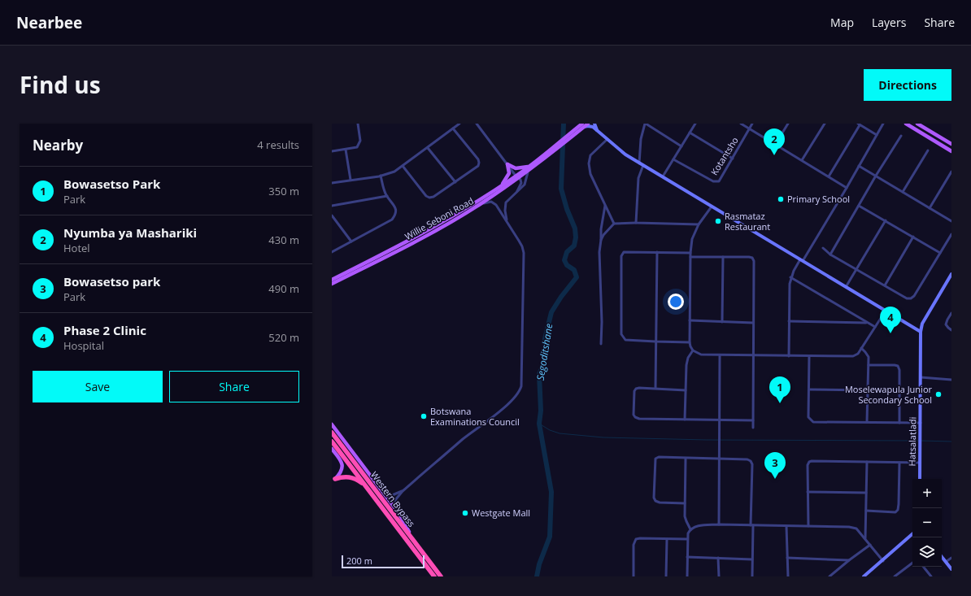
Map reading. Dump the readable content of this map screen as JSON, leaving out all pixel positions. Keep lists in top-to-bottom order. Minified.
{"streets":{"highway":["Western Bypass"],"main road":["Willie Seboni Road"],"street":["Kotantsho","Hatsalatladi"]},"water":["Segoditshane"],"places":["Primary School","Rasmataz Restaurant","Moselewapula Junior Secondary School","Botswana Examinations Council","Westgate Mall"],"scale_bar":"200 m","page":{"header":"Nearbee","nav":["Map","Layers","Share"],"title":"Find us","buttons":["Directions",["Save","Share"]],"heading":["Nearby","4 results"],"pins":["2","4","1","3"],"list":[{"mark":"1","name":"Bowasetso Park","note":"Park","value":"350 m"},{"mark":"2","name":"Nyumba ya Mashariki","note":"Hotel","value":"430 m"},{"mark":"3","name":"Bowasetso park","note":"Park","value":"490 m"},{"mark":"4","name":"Phase 2 Clinic","note":"Hospital","value":"520 m"}],"map_buttons":["+","−"],"scale":"200 m"}}
